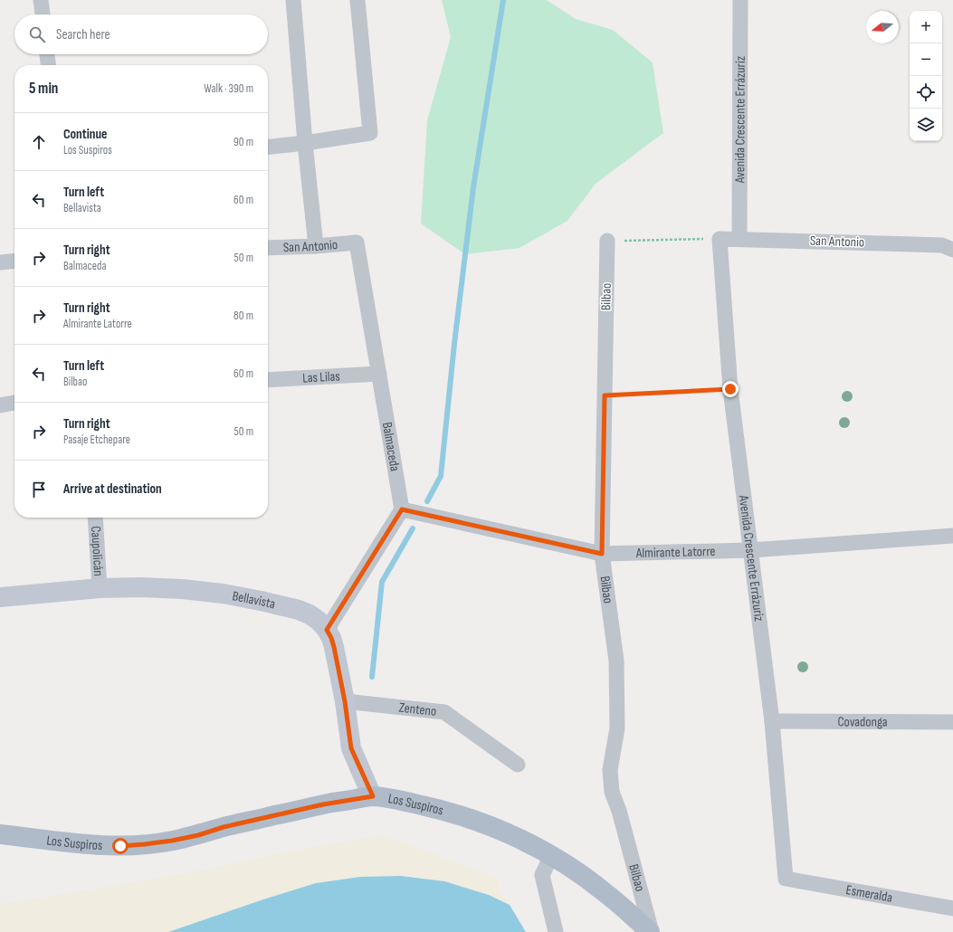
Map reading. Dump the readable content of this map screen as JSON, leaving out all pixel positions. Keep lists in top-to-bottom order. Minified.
{"streets":{"main road":["Los Suspiros"],"street":["Avenida Crescente Errázuriz","San Antonio","Bilbao","Las Lilas","Balmaceda","Caupolicán","Almirante Latorre","Bellavista","Zenteno","Covadonga","Esmeralda"]},"crossings":[["Avenida Crescente Errázuriz","San Antonio"],["Avenida Crescente Errázuriz","Almirante Latorre"],["Avenida Crescente Errázuriz","Covadonga"],["Avenida Crescente Errázuriz","Esmeralda"],["San Antonio","Balmaceda"],["Bilbao","Almirante Latorre"],["Bilbao","Los Suspiros"],["Las Lilas","Balmaceda"],["Balmaceda","Almirante Latorre"],["Caupolicán","Bellavista"],["Bellavista","Zenteno"],["Bellavista","Los Suspiros"]],"north":"left","page":{"map_buttons":["+","−"],"search":"Search here","heading":["5 min","Walk · 390 m"],"list":[["Continue","Los Suspiros","90 m"],["Turn left","Bellavista","60 m"],["Turn right","Balmaceda","50 m"],["Turn right","Almirante Latorre","80 m"],["Turn left","Bilbao","60 m"],["Turn right","Pasaje Etchepare","50 m"],"Arrive at destination"]}}
